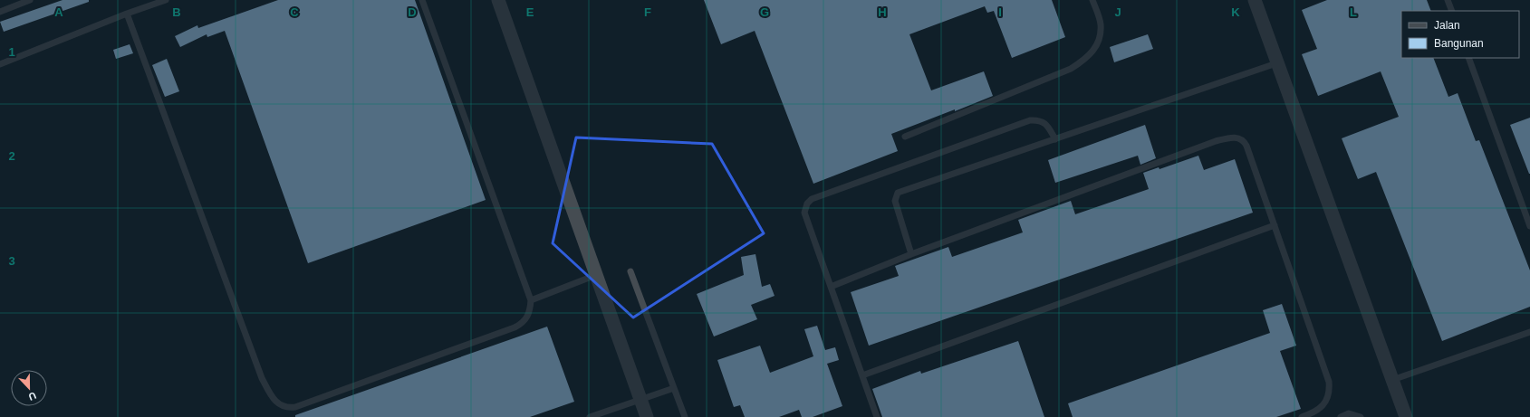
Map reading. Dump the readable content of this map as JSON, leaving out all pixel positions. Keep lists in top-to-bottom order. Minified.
{"legend":["Jalan","Bangunan"],"north":"bottom","grid":{"columns":["A","B","C","D","E","F","G","H","I","J","K","L"],"rows":["1","2","3"]}}
